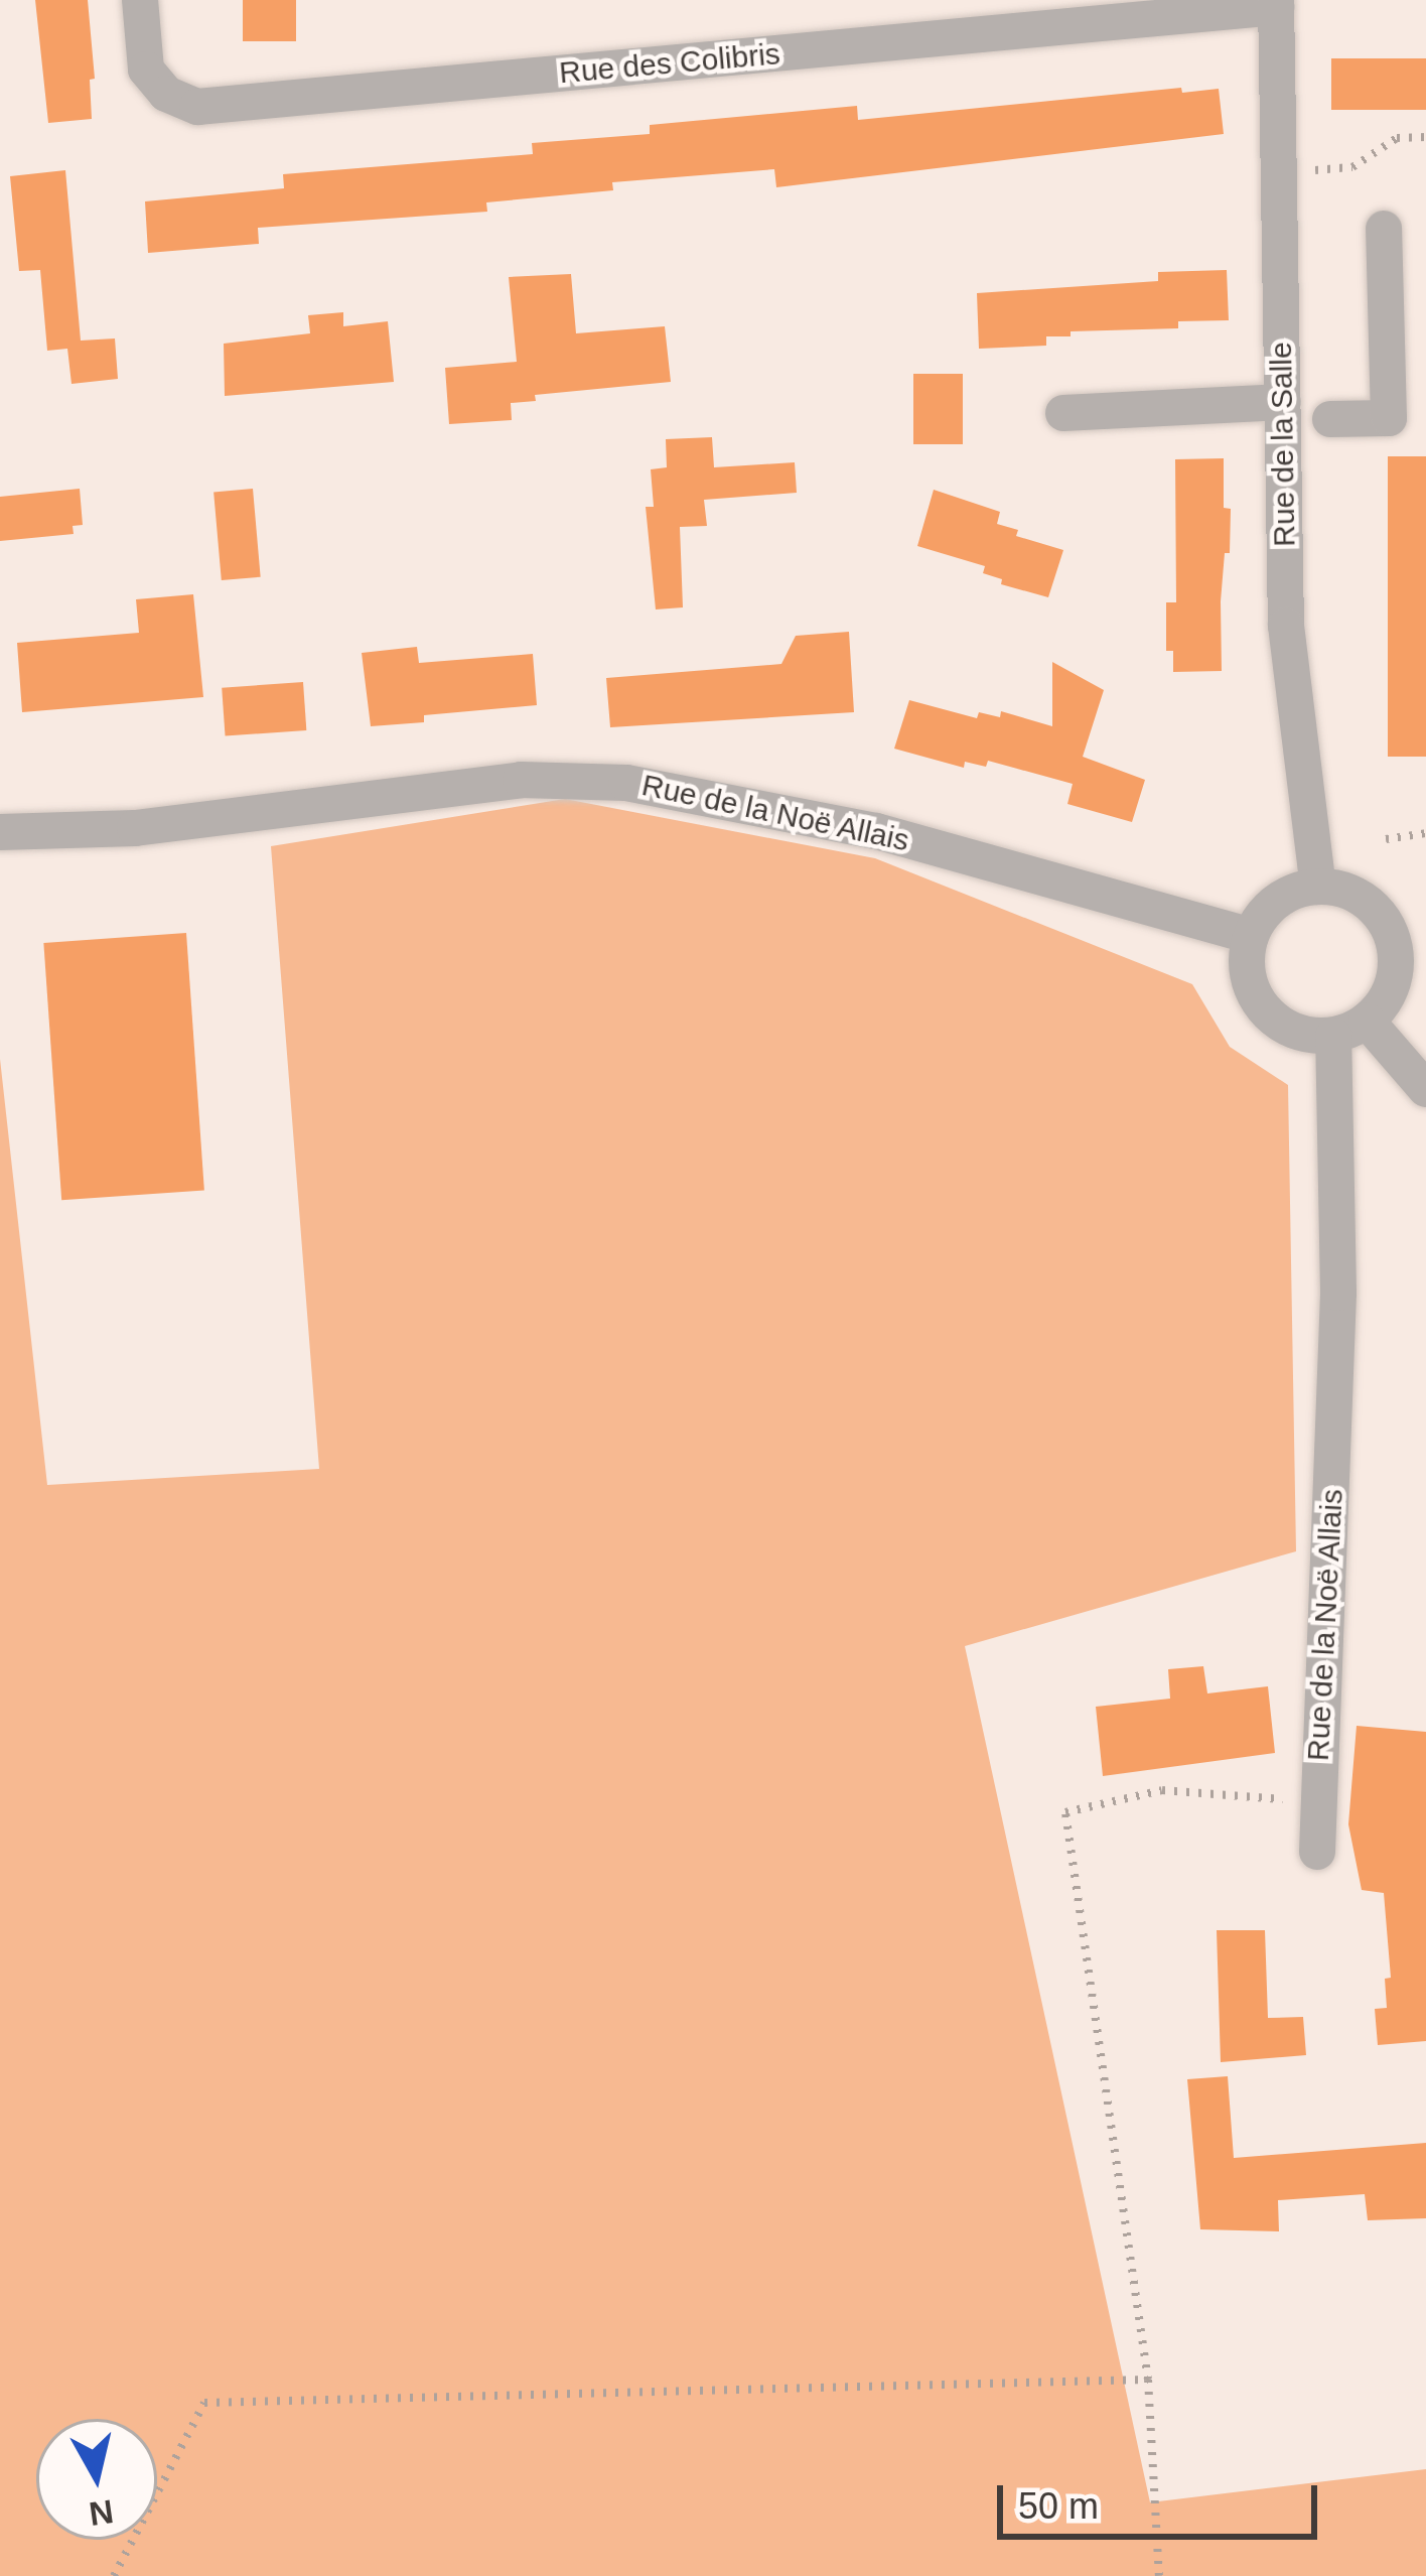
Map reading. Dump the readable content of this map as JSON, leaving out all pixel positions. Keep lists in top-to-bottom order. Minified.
{"streets":{"street":["Rue des Colibris","Rue de la Salle","Rue de la Noë Allais"]},"crossings":[["Rue des Colibris","Rue de la Salle"],["Rue de la Salle","Rue de la Noë Allais"]],"scale_bar":"50 m","north":"bottom"}
